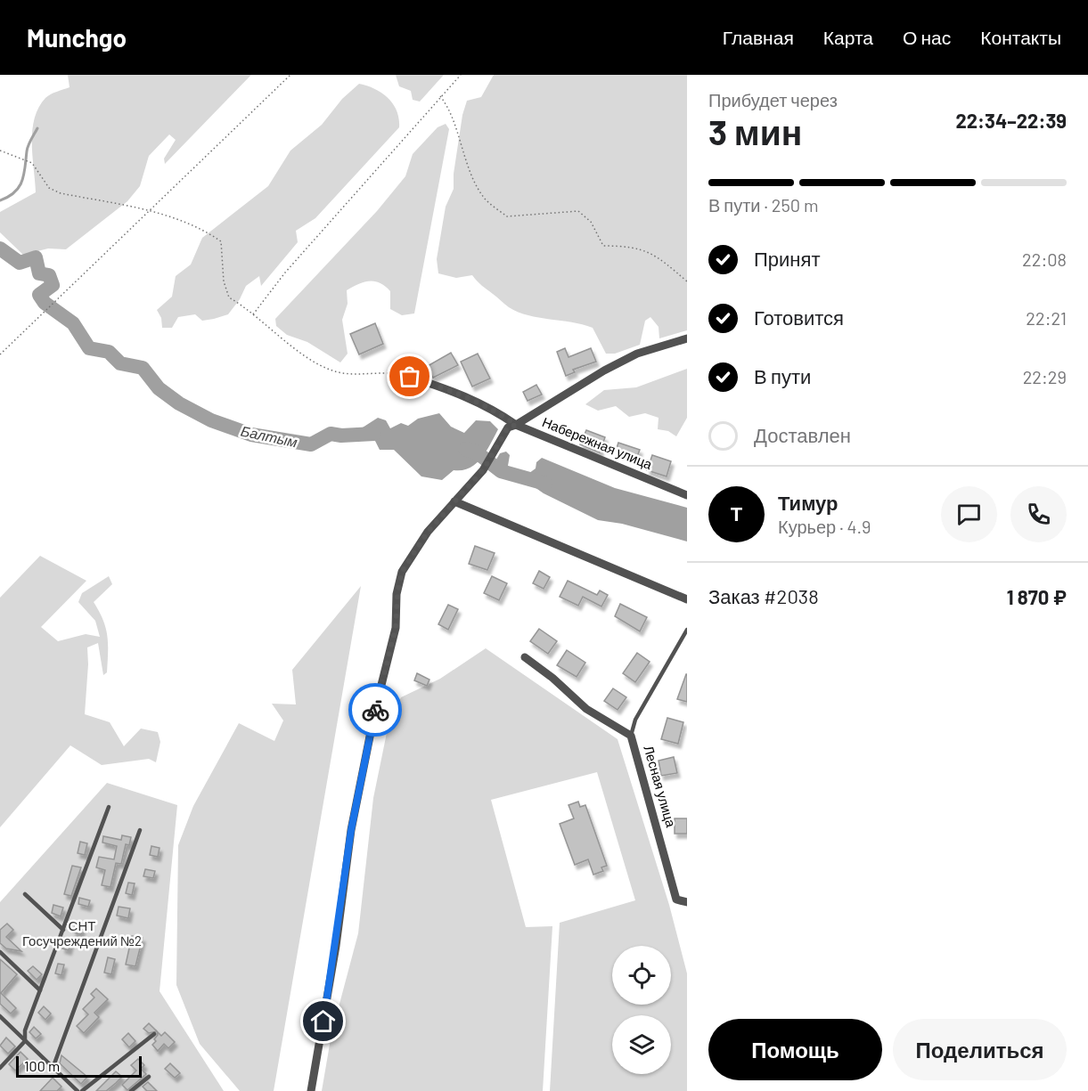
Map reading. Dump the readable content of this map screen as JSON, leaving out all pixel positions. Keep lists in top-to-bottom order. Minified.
{"streets":{"street":["Набережная улица","Лесная улица"]},"water":["Балтым"],"parks":["СНТ Госучреждений №2"],"scale_bar":"100 m","page":{"header":"Munchgo","nav":["Главная","Карта","О нас","Контакты"],"heading":["3 мин","Прибудет через","22:34–22:39"],"panel":["Тимур","Курьер · 4.9","Заказ #2038","1 870 ₽"],"bar":"В пути · 250 m","list":[["Принят","22:08"],["Готовится","22:21"],["В пути","22:29"],"Доставлен"],"round":"Т","buttons":["Помощь","Поделиться"],"scale":"100 m"}}
